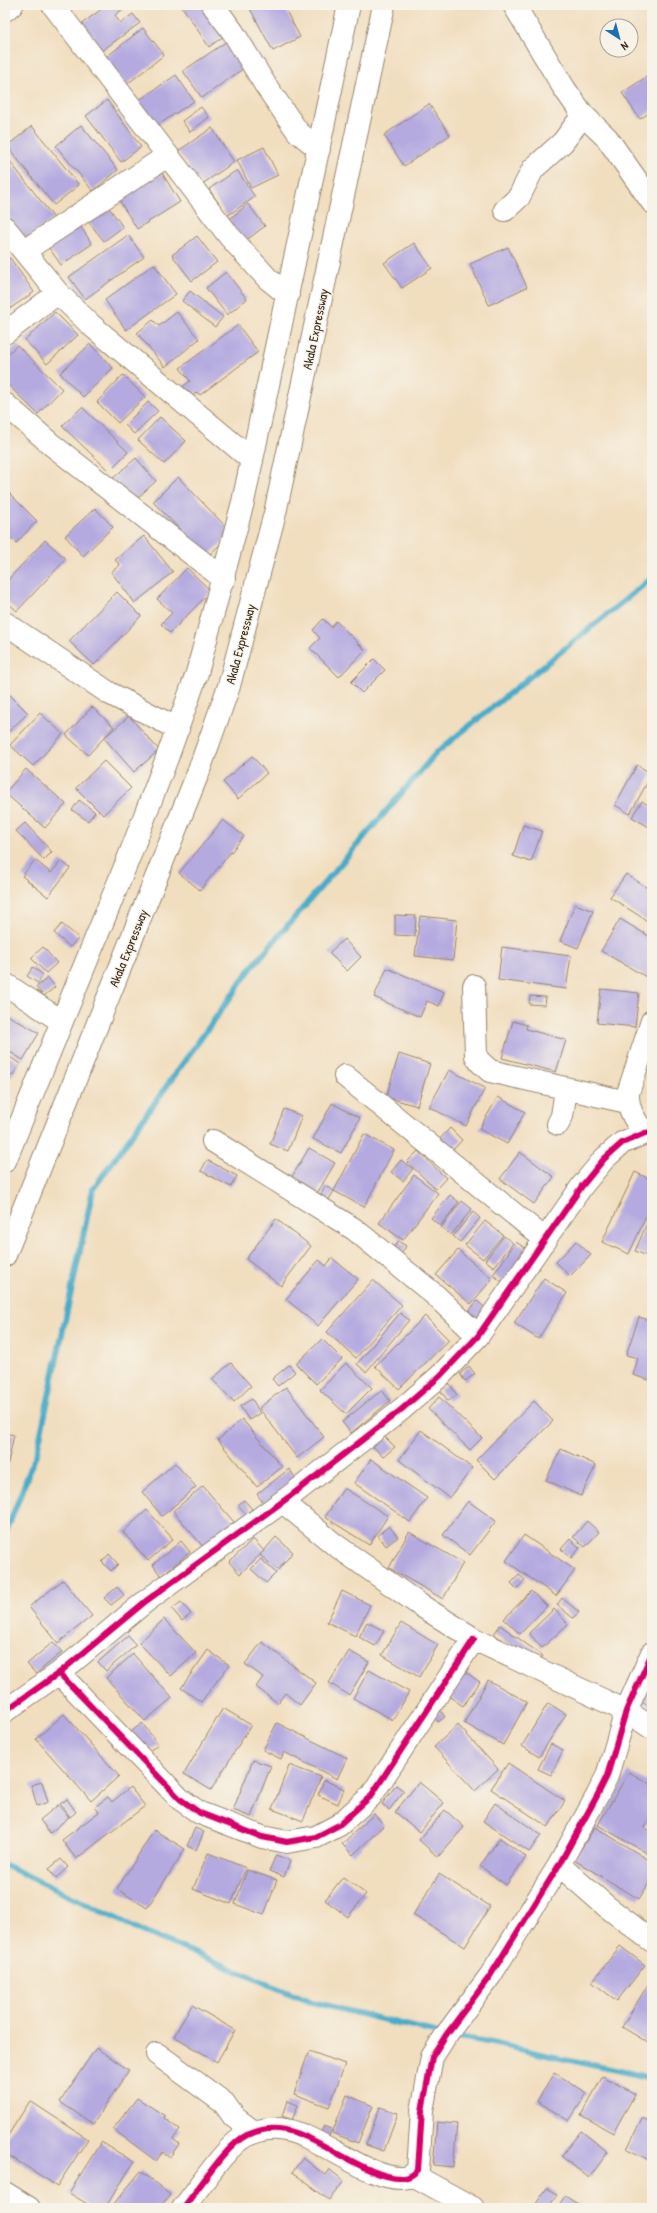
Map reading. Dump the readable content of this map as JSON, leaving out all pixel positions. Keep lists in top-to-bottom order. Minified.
{"streets":{"street":["Akala Expressway"]},"north":"bottom right"}
